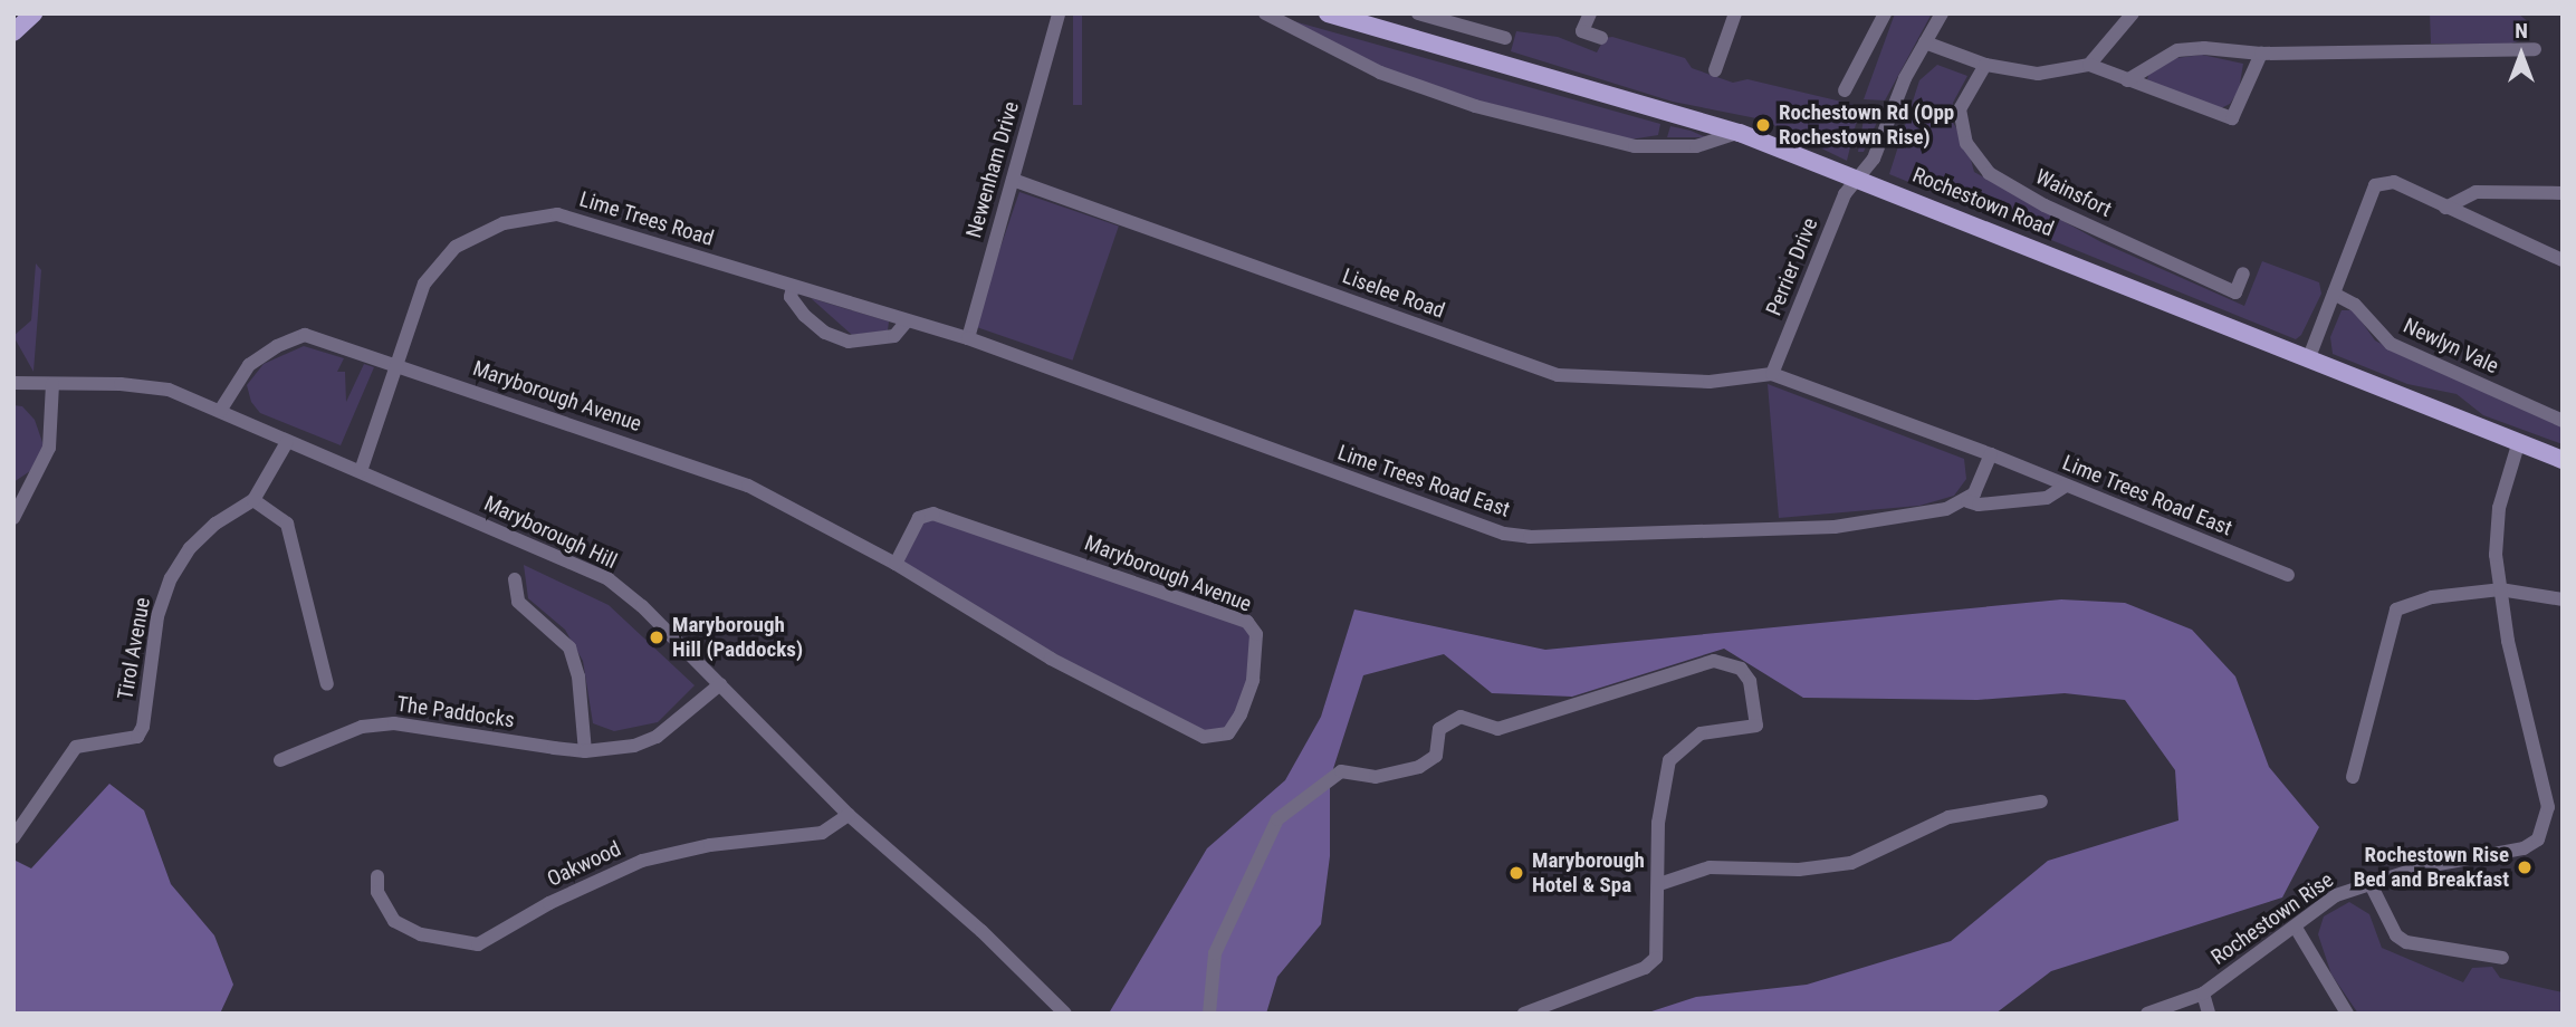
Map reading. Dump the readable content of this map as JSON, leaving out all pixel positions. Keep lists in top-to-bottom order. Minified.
{"streets":{"main road":["Rochestown Road"],"street":["Newenham Drive","Wainsfort","Lime Trees Road","Perrier Drive","Liselee Road","Newlyn Vale","Maryborough Avenue","Lime Trees Road East","Maryborough Hill","Tirol Avenue","The Paddocks","Oakwood","Rochestown Rise"]},"crossings":[["Newenham Drive","Lime Trees Road"],["Newenham Drive","Liselee Road"],["Newenham Drive","Lime Trees Road East"],["Rochestown Road","Perrier Drive"],["Rochestown Road","Rochestown Rise"],["Lime Trees Road","Maryborough Avenue"],["Lime Trees Road","Lime Trees Road East"],["Lime Trees Road","Maryborough Hill"],["Perrier Drive","Liselee Road"],["Perrier Drive","Lime Trees Road East"],["Liselee Road","Lime Trees Road East"],["Maryborough Avenue","Maryborough Hill"],["Maryborough Hill","Tirol Avenue"],["Maryborough Hill","The Paddocks"],["Maryborough Hill","Oakwood"]],"places":["Rochestown Rd (Opp Rochestown Rise)","Maryborough Hill (Paddocks)","Rochestown Rise Bed and Breakfast","Maryborough Hotel & Spa"],"north":"top"}
